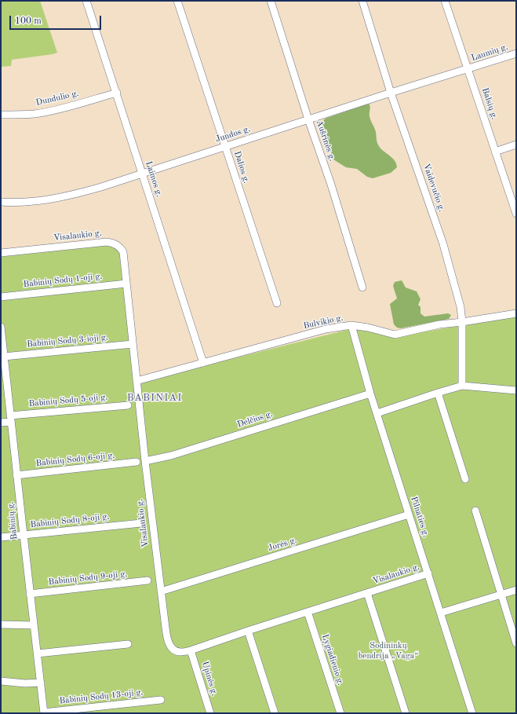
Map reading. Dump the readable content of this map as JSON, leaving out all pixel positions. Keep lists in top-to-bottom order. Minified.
{"streets":{"street":["Laumių g.","Dundulio g.","Balsių g.","Jundos g.","Aušrinės g.","Dalios g.","Laimos g.","Vaidevučio g.","Visalaukio g.","Babinių Sodų 1-oji g.","Bulvikio g.","Babinių Sodų 3-ioji g.","Babinių Sodų 5-oji g.","Delčios g.","Babinių Sodų 6-oji g.","Pilnaties g.","Babinių g.","Babinių Sodų 8-oji g.","Jorės g.","Babinių Sodų 9-oji g.","Lygiadienio g.","Upinės g.","Babinių Sodų 13-oji g."]},"crossings":[["Laumių g.","Balsių g."],["Laumių g.","Jundos g."],["Dundulio g.","Laimos g."],["Balsių g.","Jundos g."],["Jundos g.","Aušrinės g."],["Jundos g.","Dalios g."],["Jundos g.","Laimos g."],["Jundos g.","Vaidevučio g."],["Laimos g.","Bulvikio g."],["Vaidevučio g.","Bulvikio g."],["Visalaukio g.","Babinių Sodų 1-oji g."],["Visalaukio g.","Bulvikio g."],["Visalaukio g.","Babinių Sodų 3-ioji g."],["Visalaukio g.","Delčios g."],["Visalaukio g.","Pilnaties g."],["Visalaukio g.","Jorės g."],["Visalaukio g.","Lygiadienio g."],["Visalaukio g.","Upinės g."],["Bulvikio g.","Pilnaties g."],["Babinių Sodų 3-ioji g.","Babinių g."],["Babinių Sodų 5-oji g.","Babinių g."],["Delčios g.","Pilnaties g."],["Babinių Sodų 6-oji g.","Babinių g."],["Pilnaties g.","Jorės g."],["Babinių g.","Babinių Sodų 8-oji g."],["Babinių g.","Babinių Sodų 9-oji g."],["Babinių g.","Babinių Sodų 13-oji g."]],"districts":["BABINIAI"],"parks":["Sodininkų bendrija „Vaga“"],"scale_bar":"100 m"}
